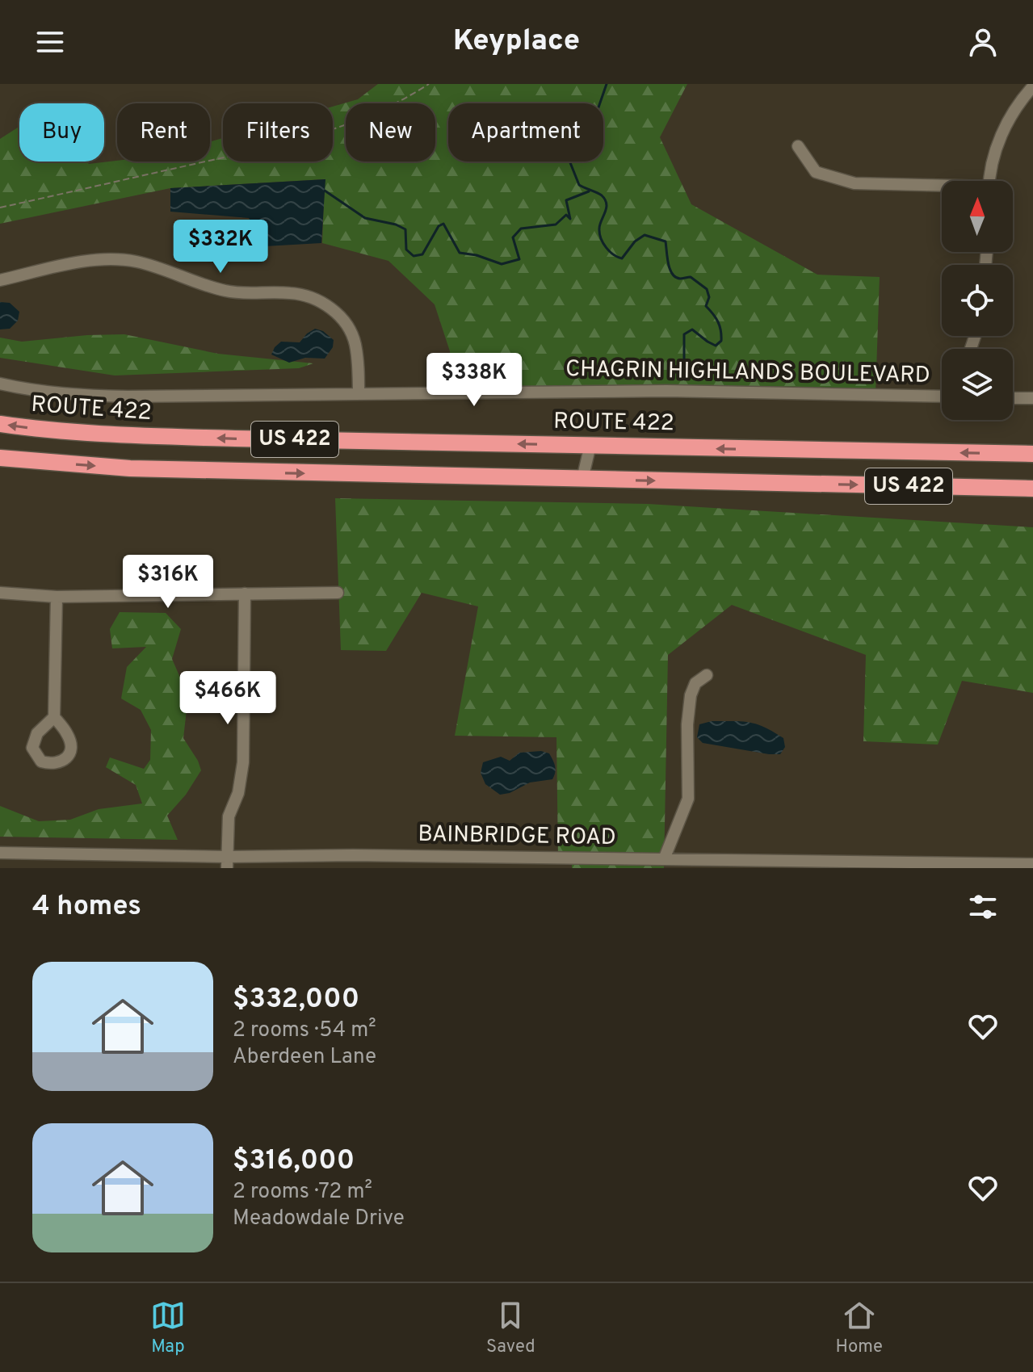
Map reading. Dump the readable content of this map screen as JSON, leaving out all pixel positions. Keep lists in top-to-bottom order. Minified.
{"streets":{"highway":["ROUTE 422","US 422"],"street":["CHAGRIN HIGHLANDS BOULEVARD","BAINBRIDGE ROAD"]},"north":"top","page":{"header":"Keyplace","chip":["Buy","Rent","Filters","New","Apartment"],"price":["$332K","$338K","$316K","$466K"],"heading":"4 homes","list":[{"name":"$332,000","note":"2 rooms · 54 m² · Aberdeen Lane"},{"name":"$316,000","note":"2 rooms · 72 m² · Meadowdale Drive"}],"tabs":["Map","Saved","Home"]}}
